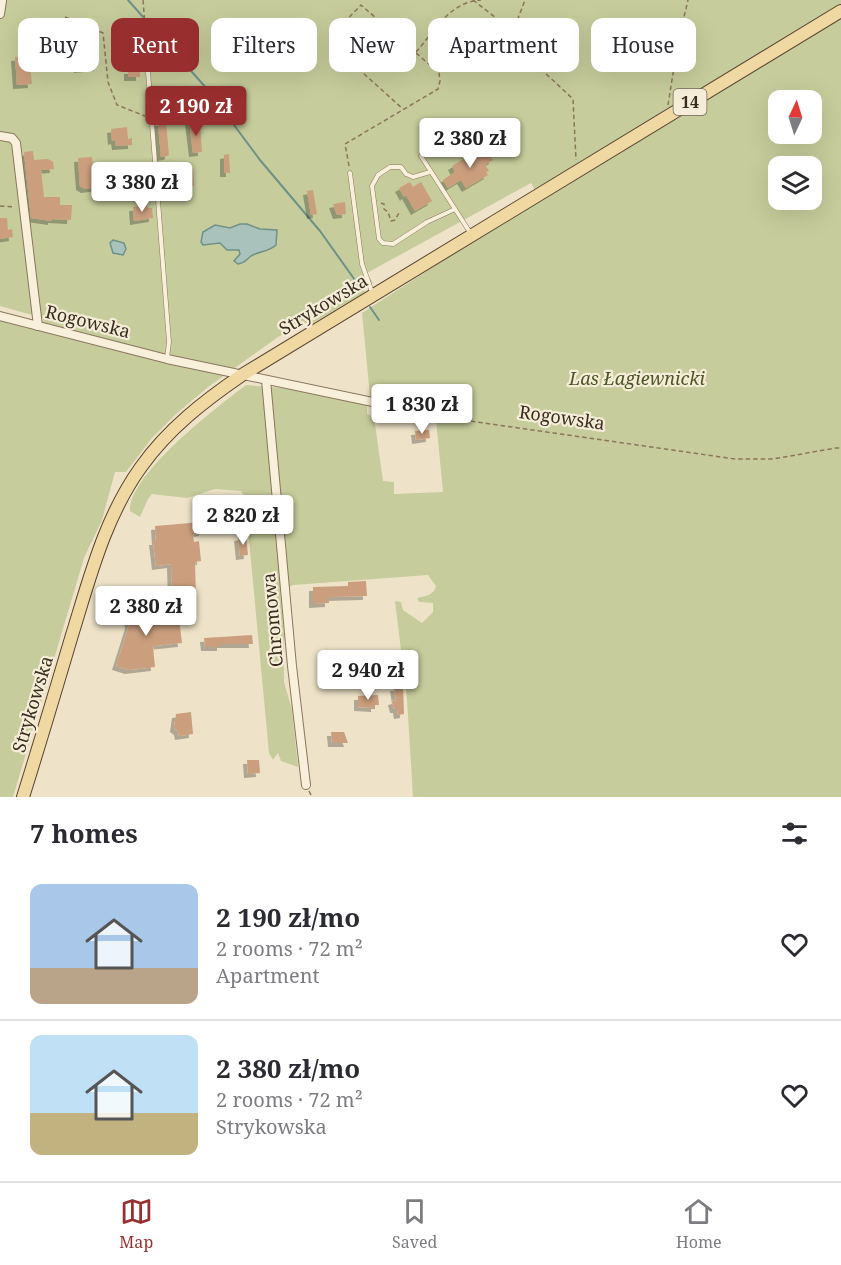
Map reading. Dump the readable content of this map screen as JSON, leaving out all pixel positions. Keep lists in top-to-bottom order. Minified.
{"streets":{"main road":["14","Strykowska"],"street":["Rogowska","Chromowa"]},"crossings":[["Strykowska","Rogowska"],["Rogowska","Chromowa"]],"parks":["Las Łagiewnicki"],"north":"top","page":{"chip":["Buy","Rent","Filters","New","Apartment","House"],"price":["2 190 zł","2 380 zł","3 380 zł","1 830 zł","2 820 zł","2 380 zł","2 940 zł"],"heading":"7 homes","list":[{"name":"2 190 zł/mo","note":"2 rooms · 72 m² · Apartment"},{"name":"2 380 zł/mo","note":"2 rooms · 72 m² · Strykowska"}],"tabs":["Map","Saved","Home"]}}
